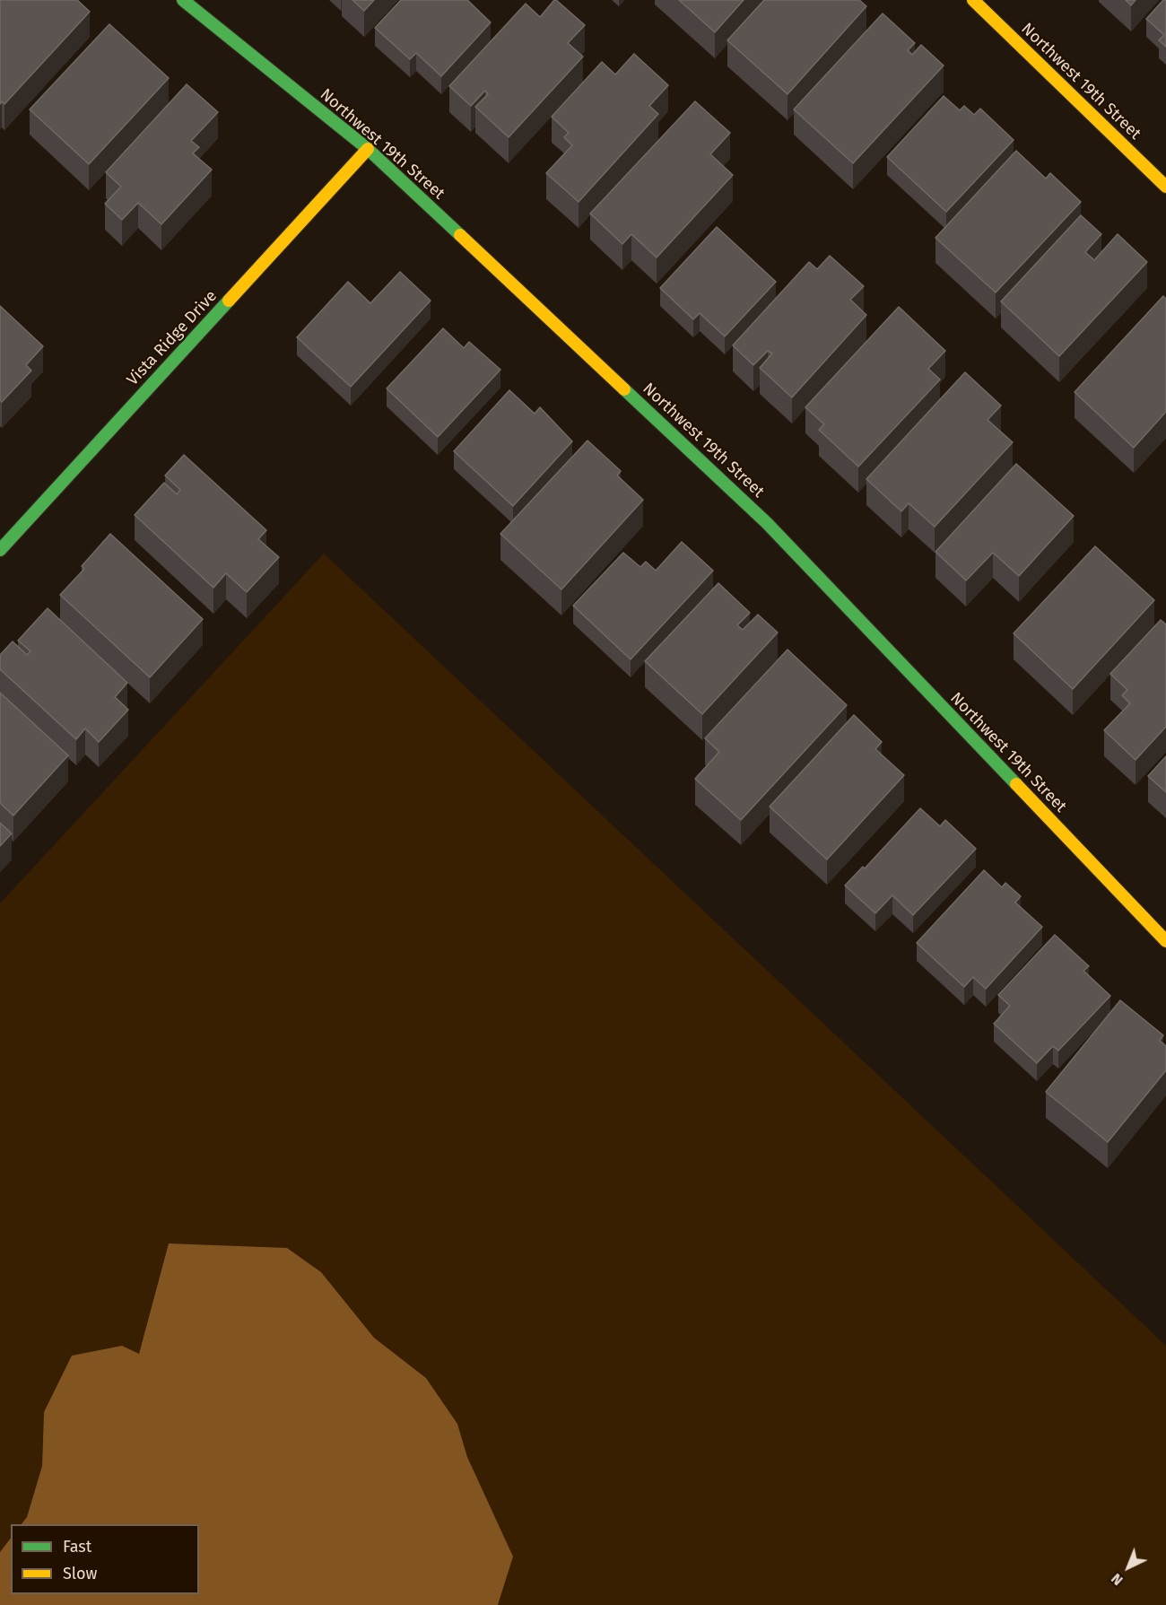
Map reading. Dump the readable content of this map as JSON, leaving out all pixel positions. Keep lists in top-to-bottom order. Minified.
{"streets":{"street":["Northwest 19th Street","Vista Ridge Drive"]},"crossings":[["Northwest 19th Street","Vista Ridge Drive"]],"legend":["Fast","Slow"],"north":"bottom left"}
